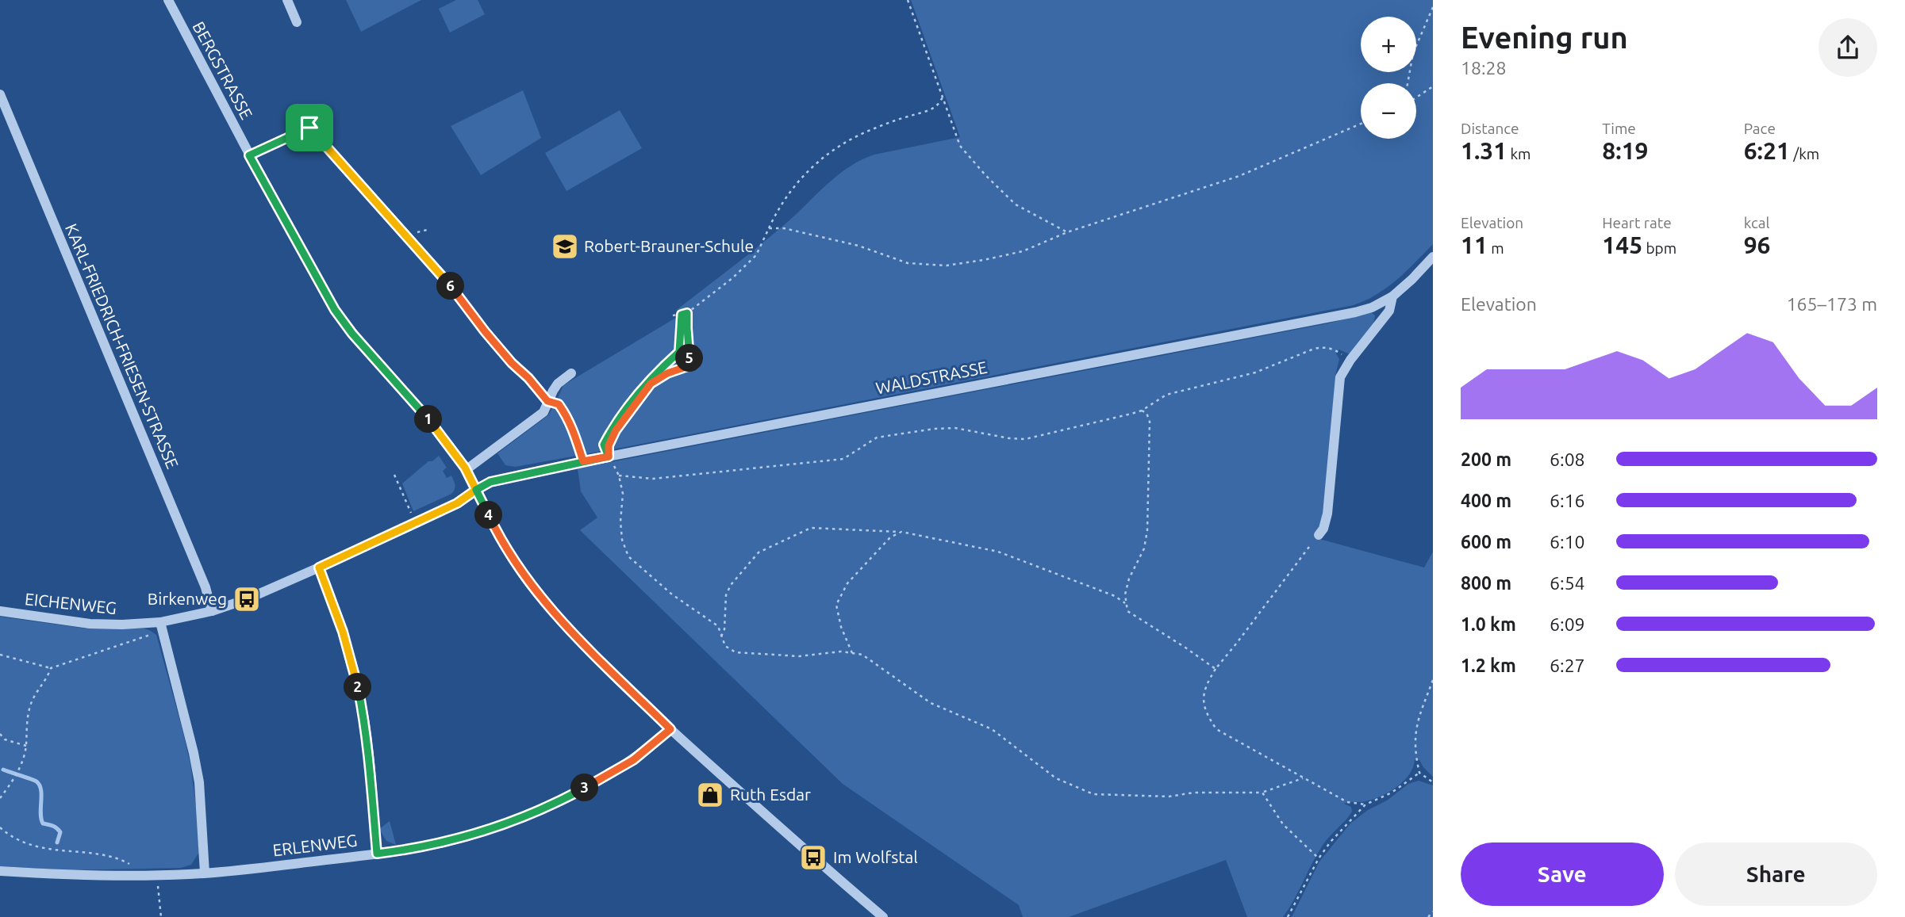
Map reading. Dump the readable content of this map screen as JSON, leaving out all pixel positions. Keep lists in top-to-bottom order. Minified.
{"streets":{"street":["BERGSTRASSE","KARL-FRIEDRICH-FRIESEN-STRASSE","WALDSTRASSE","EICHENWEG","ERLENWEG"]},"crossings":[["BERGSTRASSE","WALDSTRASSE"],["BERGSTRASSE","EICHENWEG"],["BERGSTRASSE","ERLENWEG"],["KARL-FRIEDRICH-FRIESEN-STRASSE","EICHENWEG"],["WALDSTRASSE","EICHENWEG"]],"places":{"school or university":["Robert-Brauner-Schule"],"bus stop":["Birkenweg","Im Wolfstal"],"shop":["Ruth Esdar"]},"page":{"heading":["Evening run","18:28"],"map_buttons":["+","−"],"stats":[["Distance","1.31 km"],["Time","8:19"],["Pace","6:21 /km"],["Elevation","11 m"],["Heart rate","145 bpm"],["kcal","96"]],"pins":["6","5","1","4","2","3"],"chart":["Elevation","165–173 m"],"list":[{"name":"200 m","note":"6:08"},{"name":"400 m","note":"6:16"},{"name":"600 m","note":"6:10"},{"name":"800 m","note":"6:54"},{"name":"1.0 km","note":"6:09"},{"name":"1.2 km","note":"6:27"}],"buttons":["Save","Share"]}}
